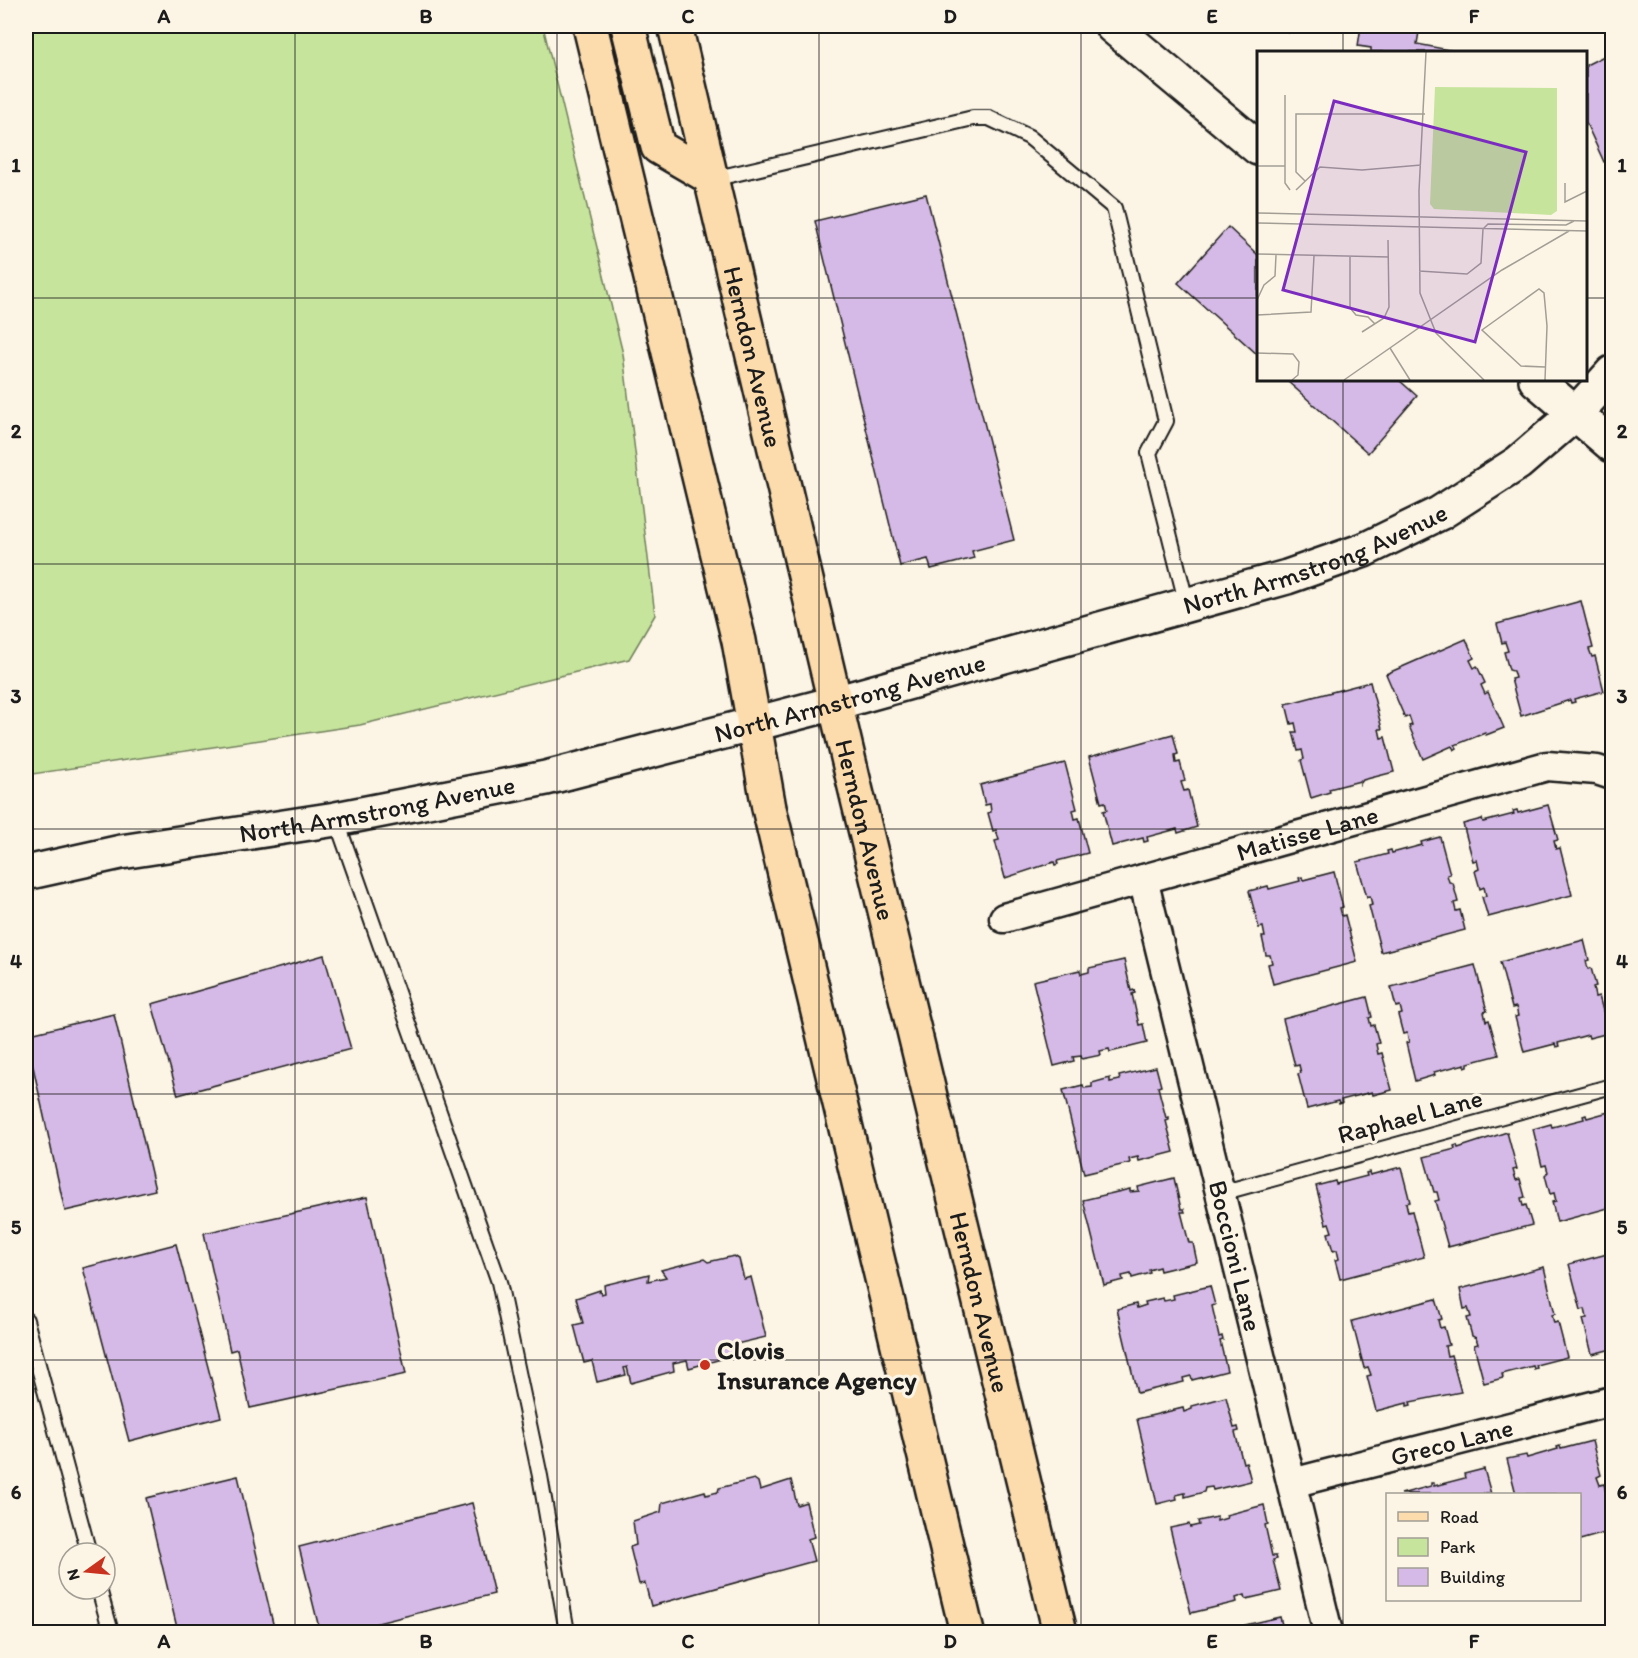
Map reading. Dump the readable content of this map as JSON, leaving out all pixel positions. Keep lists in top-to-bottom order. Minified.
{"streets":{"main road":["Herndon Avenue"],"street":["North Armstrong Avenue","Matisse Lane","Boccioni Lane","Greco Lane"],"lane":["Raphael Lane"]},"crossings":[["Herndon Avenue","North Armstrong Avenue"],["Matisse Lane","Boccioni Lane"],["Raphael Lane","Boccioni Lane"],["Boccioni Lane","Greco Lane"]],"places":["Clovis Insurance Agency"],"legend":["Road","Park","Building"],"north":"left","grid":{"columns":["A","B","C","D","E","F"],"rows":["1","2","3","4","5","6"]}}
